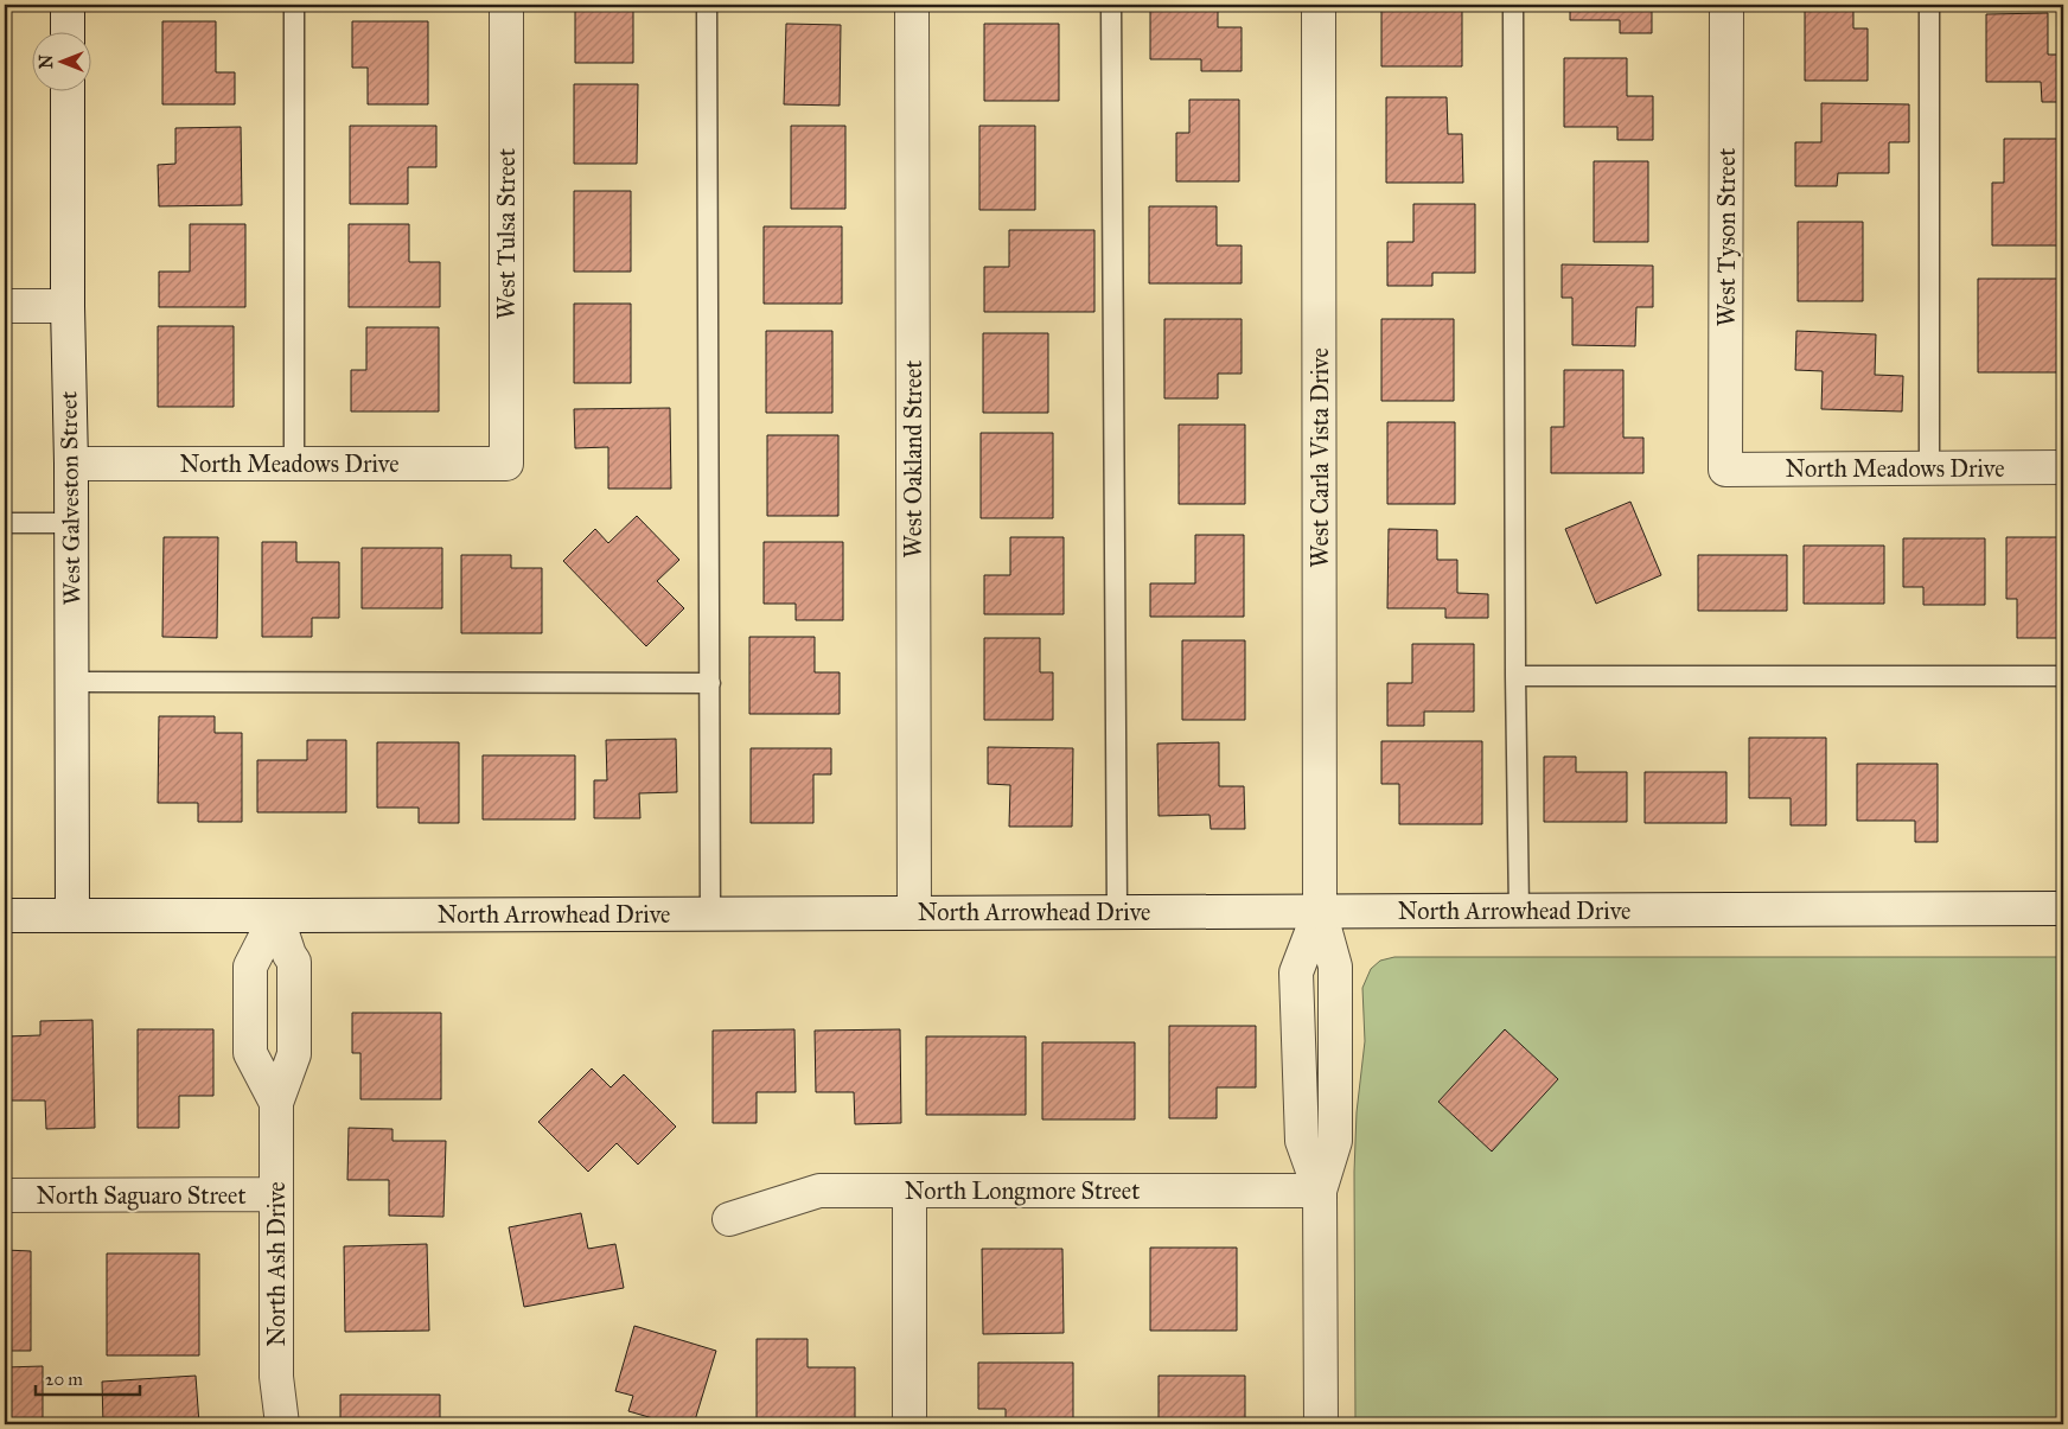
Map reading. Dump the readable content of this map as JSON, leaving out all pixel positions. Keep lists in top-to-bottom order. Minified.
{"streets":{"street":["West Tulsa Street","West Tyson Street","West Carla Vista Drive","West Oakland Street","North Meadows Drive","West Galveston Street","North Arrowhead Drive","North Longmore Street","North Saguaro Street","North Ash Drive"]},"crossings":[["West Tulsa Street","North Meadows Drive"],["West Tyson Street","North Meadows Drive"],["West Carla Vista Drive","North Arrowhead Drive"],["West Carla Vista Drive","North Longmore Street"],["West Oakland Street","North Arrowhead Drive"],["North Meadows Drive","West Galveston Street"],["West Galveston Street","North Arrowhead Drive"],["North Arrowhead Drive","North Ash Drive"],["North Saguaro Street","North Ash Drive"]],"scale_bar":"20 m","north":"left"}
